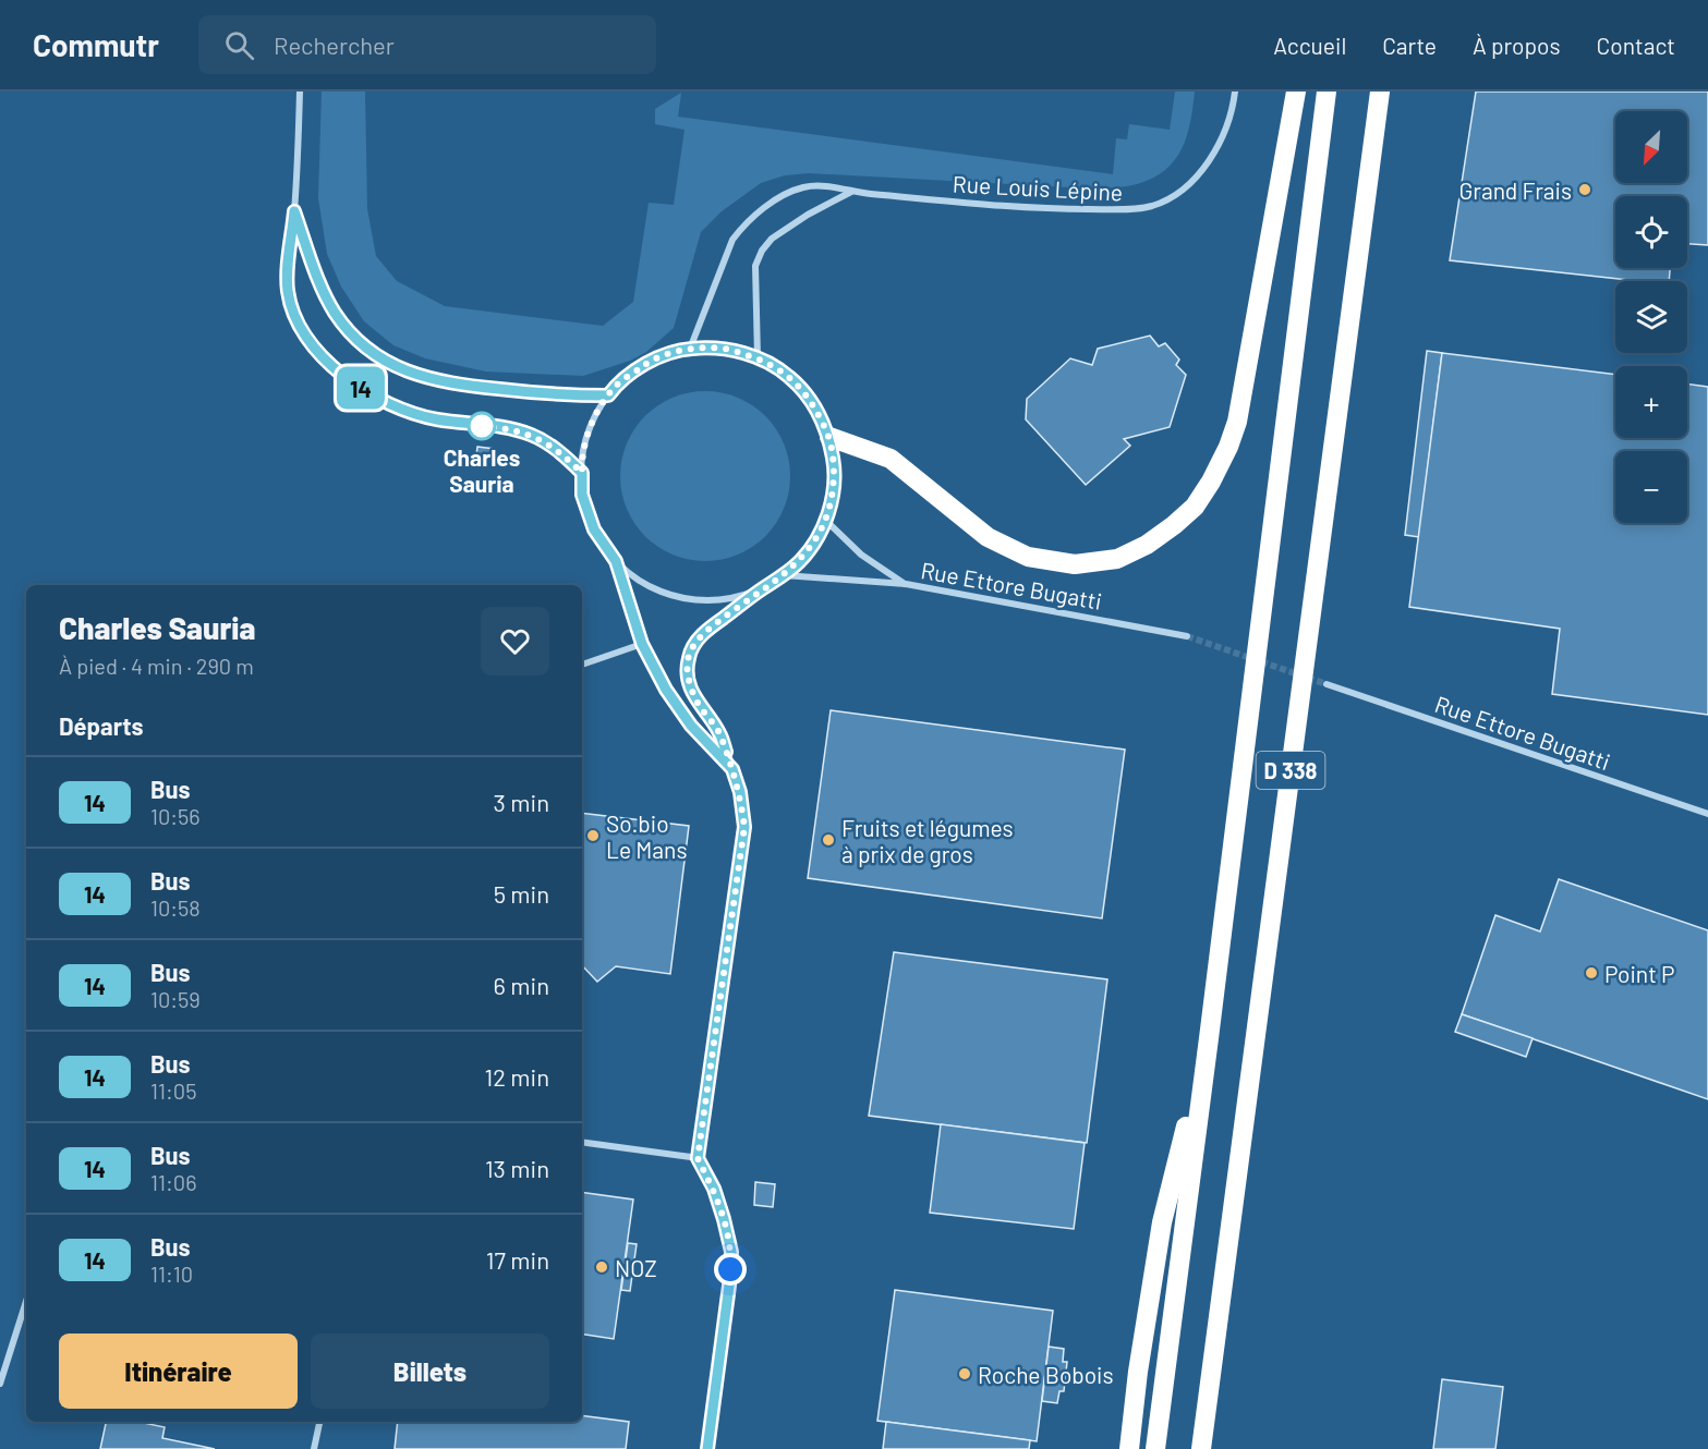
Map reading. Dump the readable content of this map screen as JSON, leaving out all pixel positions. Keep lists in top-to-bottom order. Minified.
{"streets":{"highway":["D 338"],"street":["Rue Louis Lépine","Rue Ettore Bugatti"]},"places":["Grand Frais","Charles Sauria","So.bio Le Mans","Fruits et légumes à prix de gros","Point P","NOZ","Roche Bobois"],"lines":["bus line 14"],"north":"bottom left","page":{"header":"Commutr","search":"Rechercher","nav":["Accueil","Carte","À propos","Contact"],"on_map":"14","map_buttons":["+","−"],"heading":[["Charles Sauria","À pied · 4 min · 290 m"],"Départs"],"list":[{"mark":"14","name":"Bus","note":"10:56","value":"3 min"},{"mark":"14","name":"Bus","note":"10:58","value":"5 min"},{"mark":"14","name":"Bus","note":"10:59","value":"6 min"},{"mark":"14","name":"Bus","note":"11:05","value":"12 min"},{"mark":"14","name":"Bus","note":"11:06","value":"13 min"},{"mark":"14","name":"Bus","note":"11:10","value":"17 min"}],"buttons":["Itinéraire","Billets"]}}
